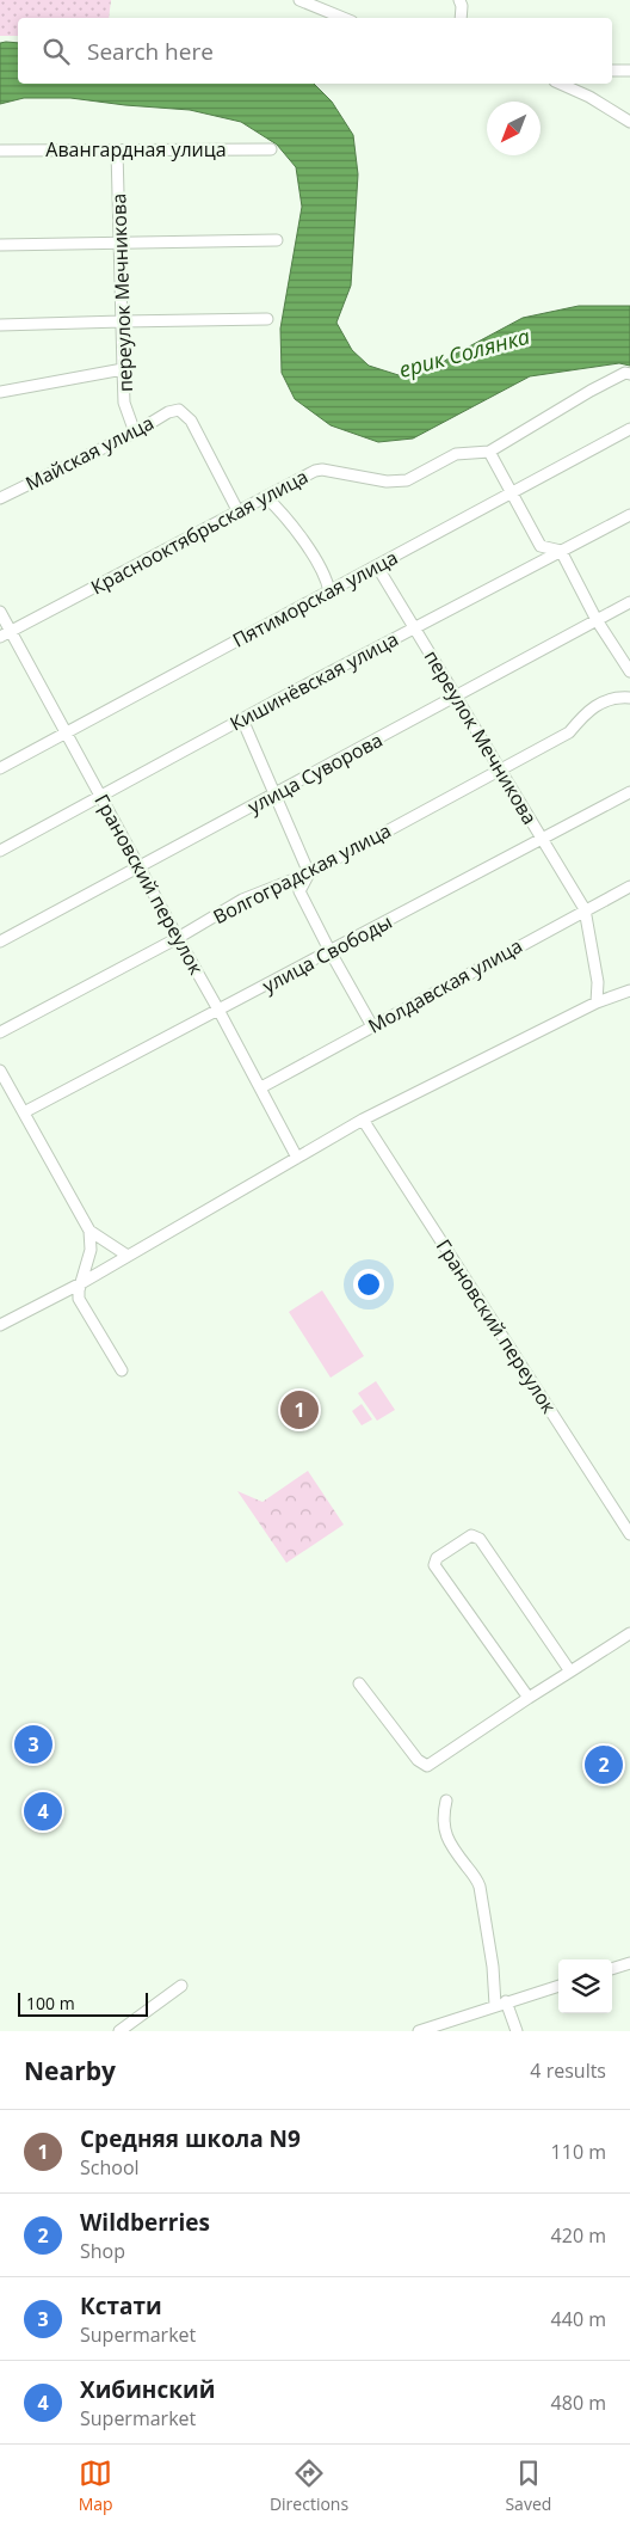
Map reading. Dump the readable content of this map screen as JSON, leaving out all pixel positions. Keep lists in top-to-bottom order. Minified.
{"streets":{"street":["Авангардная улица","переулок Мечникова","Майская улица","Краснооктябрьская улица","Пятиморская улица","Кишинёвская улица","улица Суворова","Волгоградская улица","Грановский переулок","улица Свободы","Молдавская улица"]},"crossings":[["Авангардная улица","переулок Мечникова"],["переулок Мечникова","Майская улица"],["переулок Мечникова","Пятиморская улица"],["переулок Мечникова","Кишинёвская улица"],["переулок Мечникова","улица Суворова"],["переулок Мечникова","Волгоградская улица"],["переулок Мечникова","улица Свободы"],["переулок Мечникова","Молдавская улица"],["Майская улица","Краснооктябрьская улица"],["Краснооктябрьская улица","Грановский переулок"],["Пятиморская улица","Грановский переулок"],["Кишинёвская улица","Грановский переулок"],["улица Суворова","Грановский переулок"],["Волгоградская улица","Грановский переулок"],["Грановский переулок","улица Свободы"],["Грановский переулок","Молдавская улица"]],"water":["ерик Солянка"],"scale_bar":"100 m","north":"bottom left","page":{"search":"Search here","pins":["1","3","2","4"],"scale":"100 m","heading":["Nearby","4 results"],"list":[{"mark":"1","name":"Средняя школа N9","note":"School","value":"110 m"},{"mark":"2","name":"Wildberries","note":"Shop","value":"420 m"},{"mark":"3","name":"Кстати","note":"Supermarket","value":"440 m"},{"mark":"4","name":"Хибинский","note":"Supermarket","value":"480 m"}],"nav":["Map","Directions","Saved"]}}
